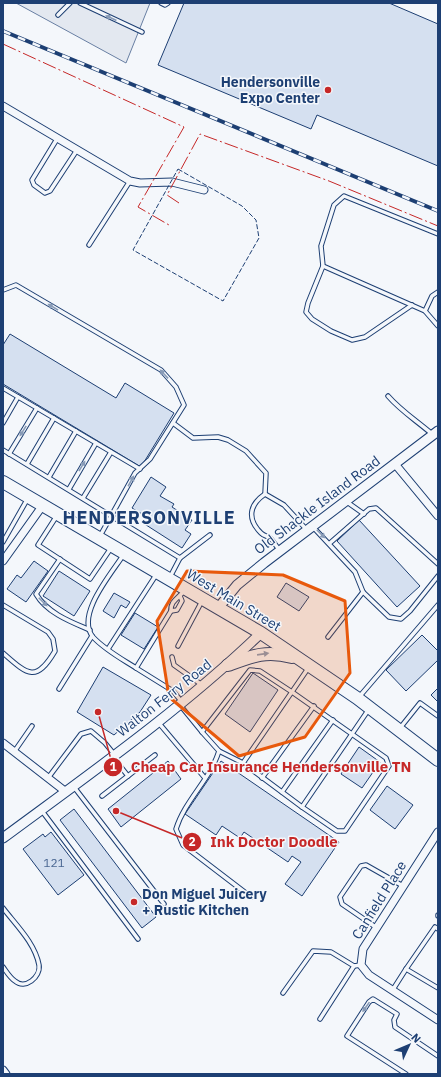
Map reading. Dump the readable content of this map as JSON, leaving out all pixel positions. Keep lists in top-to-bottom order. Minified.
{"streets":{"main road":["West Main Street"],"street":["Old Shackle Island Road","Walton Ferry Road","Canfield Place"]},"crossings":[["Old Shackle Island Road","West Main Street"],["West Main Street","Walton Ferry Road"]],"districts":["HENDERSONVILLE"],"places":["Hendersonville Expo Center","Cheap Car Insurance Hendersonville TN","Ink Doctor Doodle","Don Miguel Juicery + Rustic Kitchen"],"house_numbers":["121"],"north":"top right"}
